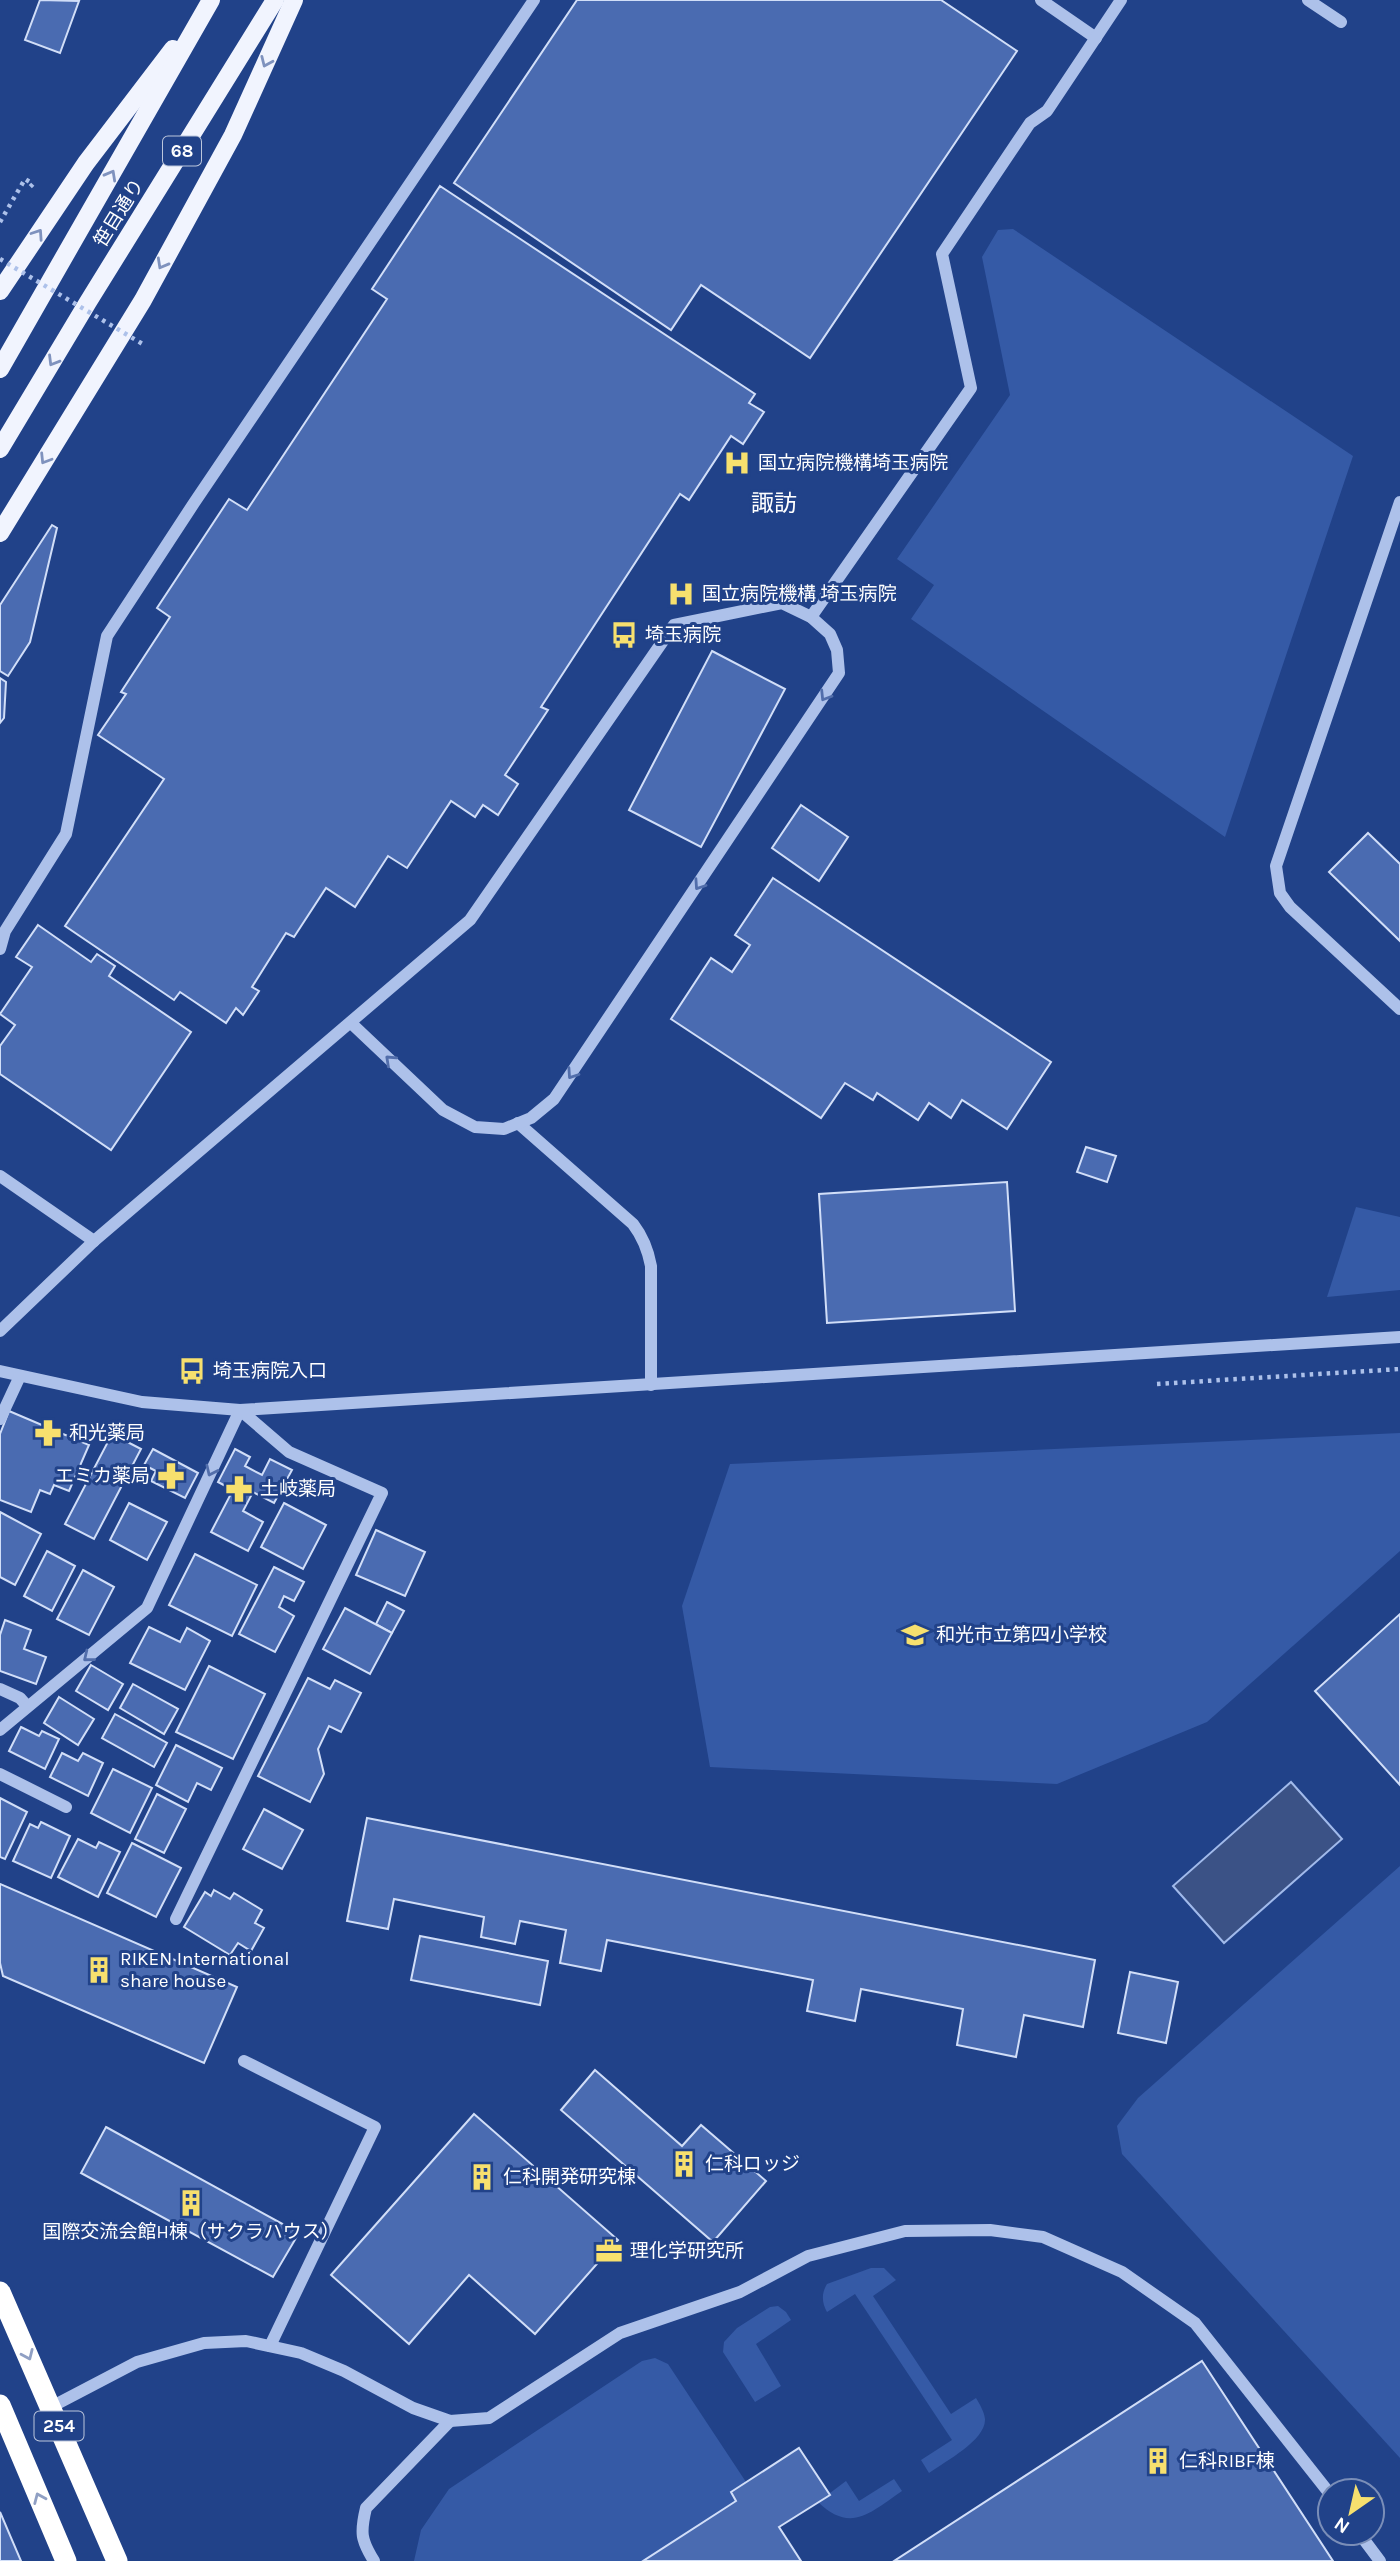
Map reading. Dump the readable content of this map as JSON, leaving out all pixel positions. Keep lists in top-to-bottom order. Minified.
{"streets":{"highway":["254"],"main road":["68","笹目通り"]},"districts":["諏訪"],"places":{"hospital":["国立病院機構埼玉病院","国立病院機構 埼玉病院"],"bus stop":["埼玉病院","埼玉病院入口"],"pharmacy":["和光薬局","エミカ薬局","土岐薬局"],"school or university":["和光市立第四小学校"],"building":["RIKEN International share house","仁科ロッジ","仁科開発研究棟","国際交流会館H棟（サクラハウス）","仁科RIBF棟"],"office":["理化学研究所"]},"north":"bottom left"}
